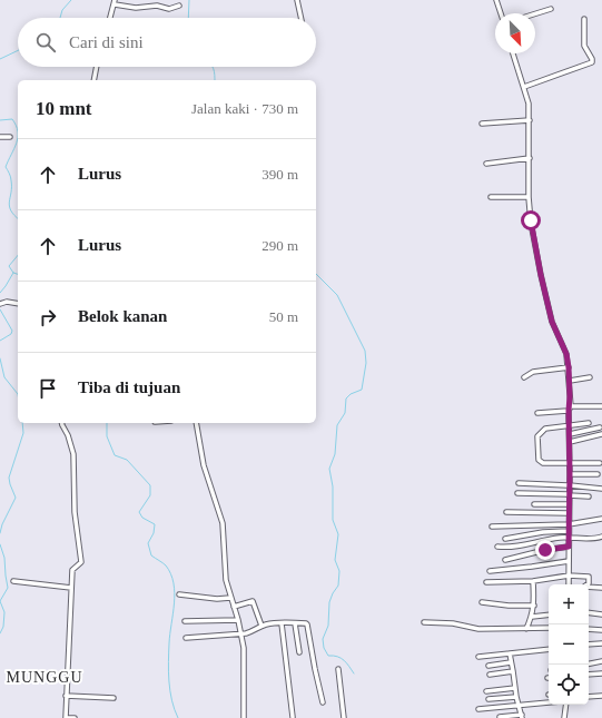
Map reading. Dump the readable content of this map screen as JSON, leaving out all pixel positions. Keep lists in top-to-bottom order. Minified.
{"districts":["MUNGGU"],"north":"bottom right","page":{"search":"Cari di sini","heading":["10 mnt","Jalan kaki · 730 m"],"list":[["Lurus","390 m"],["Lurus","290 m"],["Belok kanan","50 m"],"Tiba di tujuan"],"map_buttons":["+","−"]}}
